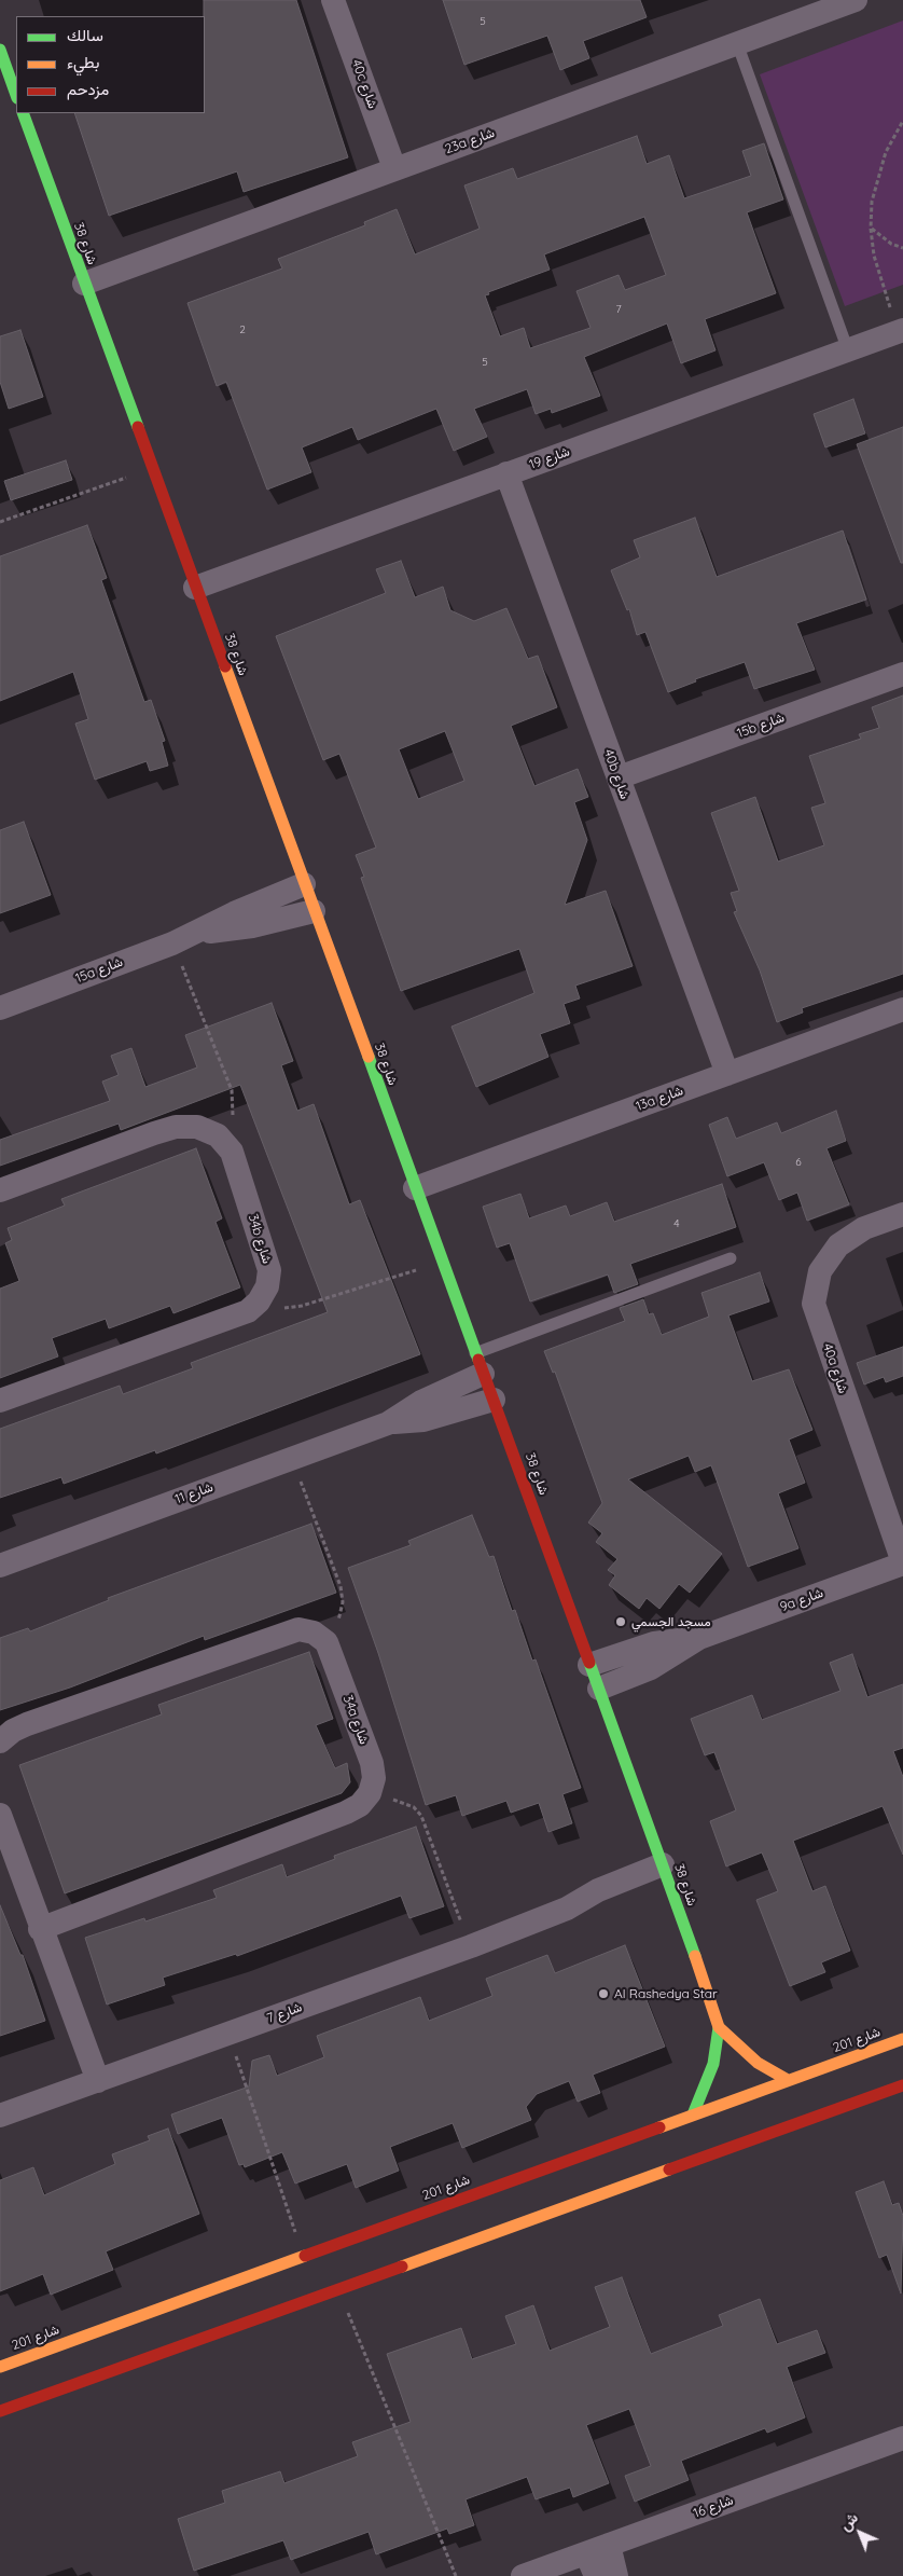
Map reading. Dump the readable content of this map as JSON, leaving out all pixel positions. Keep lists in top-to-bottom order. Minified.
{"streets":{"street":["40c شارع","23a شارع","شارع 38","شارع 19","15b شارع","40b شارع","15a شارع","13a شارع","34b شارع","40a شارع","شارع 11","9a شارع","34a شارع","شارع 7","شارع 201","شارع 16"]},"crossings":[["40c شارع","23a شارع"],["23a شارع","شارع 38"],["شارع 38","شارع 19"],["شارع 38","15a شارع"],["شارع 38","13a شارع"],["شارع 38","شارع 11"],["شارع 38","9a شارع"],["شارع 38","شارع 7"],["شارع 38","شارع 201"],["شارع 19","40b شارع"],["15b شارع","40b شارع"],["40b شارع","13a شارع"],["40a شارع","9a شارع"]],"places":["مسجد الجسمي","Al Rashedya Star"],"house_numbers":["5","7","2","5","6","4"],"legend":["سالك","بطيء","مزدحم"],"north":"top left"}
